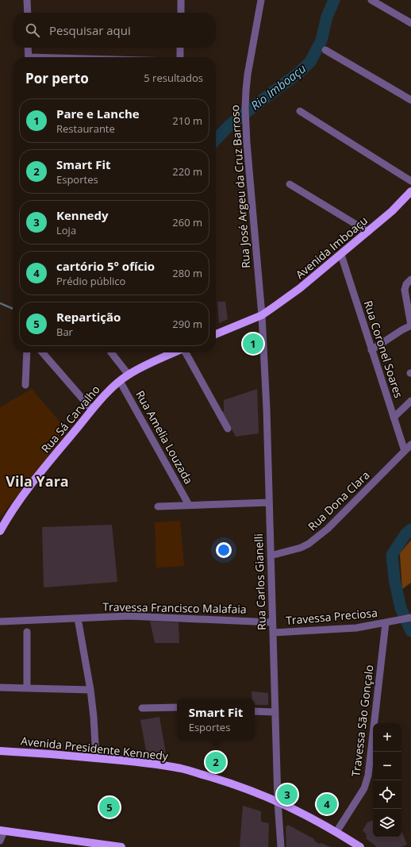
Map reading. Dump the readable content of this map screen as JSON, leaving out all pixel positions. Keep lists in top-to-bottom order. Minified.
{"streets":{"main road":["Avenida Imboaçu","Rua Sá Carvalho","Avenida Presidente Kennedy"],"street":["Rua José Argeu da Cruz Barroso","Rua Coronel Soares","Rua Amelia Louzada","Rua Dona Clara","Rua Carlos Gianelli","Travessa Francisco Malafaia","Travessa Preciosa","Travessa São Gonçalo"]},"crossings":[["Rua José Argeu da Cruz Barroso","Avenida Imboaçu"],["Rua José Argeu da Cruz Barroso","Rua Carlos Gianelli"],["Avenida Imboaçu","Rua Coronel Soares"],["Avenida Imboaçu","Rua Carlos Gianelli"],["Rua Coronel Soares","Rua Dona Clara"],["Rua Sá Carvalho","Rua Amelia Louzada"],["Rua Dona Clara","Rua Carlos Gianelli"],["Rua Carlos Gianelli","Travessa Francisco Malafaia"],["Rua Carlos Gianelli","Travessa Preciosa"],["Rua Carlos Gianelli","Avenida Presidente Kennedy"],["Travessa Preciosa","Travessa São Gonçalo"],["Travessa São Gonçalo","Avenida Presidente Kennedy"]],"districts":["Vila Yara"],"water":["Rio Imboaçu"],"page":{"search":"Pesquisar aqui","heading":["Por perto","5 resultados"],"list":[{"mark":"1","name":"Pare e Lanche","note":"Restaurante","value":"210 m"},{"mark":"2","name":"Smart Fit","note":"Esportes","value":"220 m"},{"mark":"3","name":"Kennedy","note":"Loja","value":"260 m"},{"mark":"4","name":"cartório 5° ofício","note":"Prédio público","value":"280 m"},{"mark":"5","name":"Repartição","note":"Bar","value":"290 m"}],"pins":["1","2","3","4","5"],"popup":["Smart Fit","Esportes"],"map_buttons":["+","−"]}}
